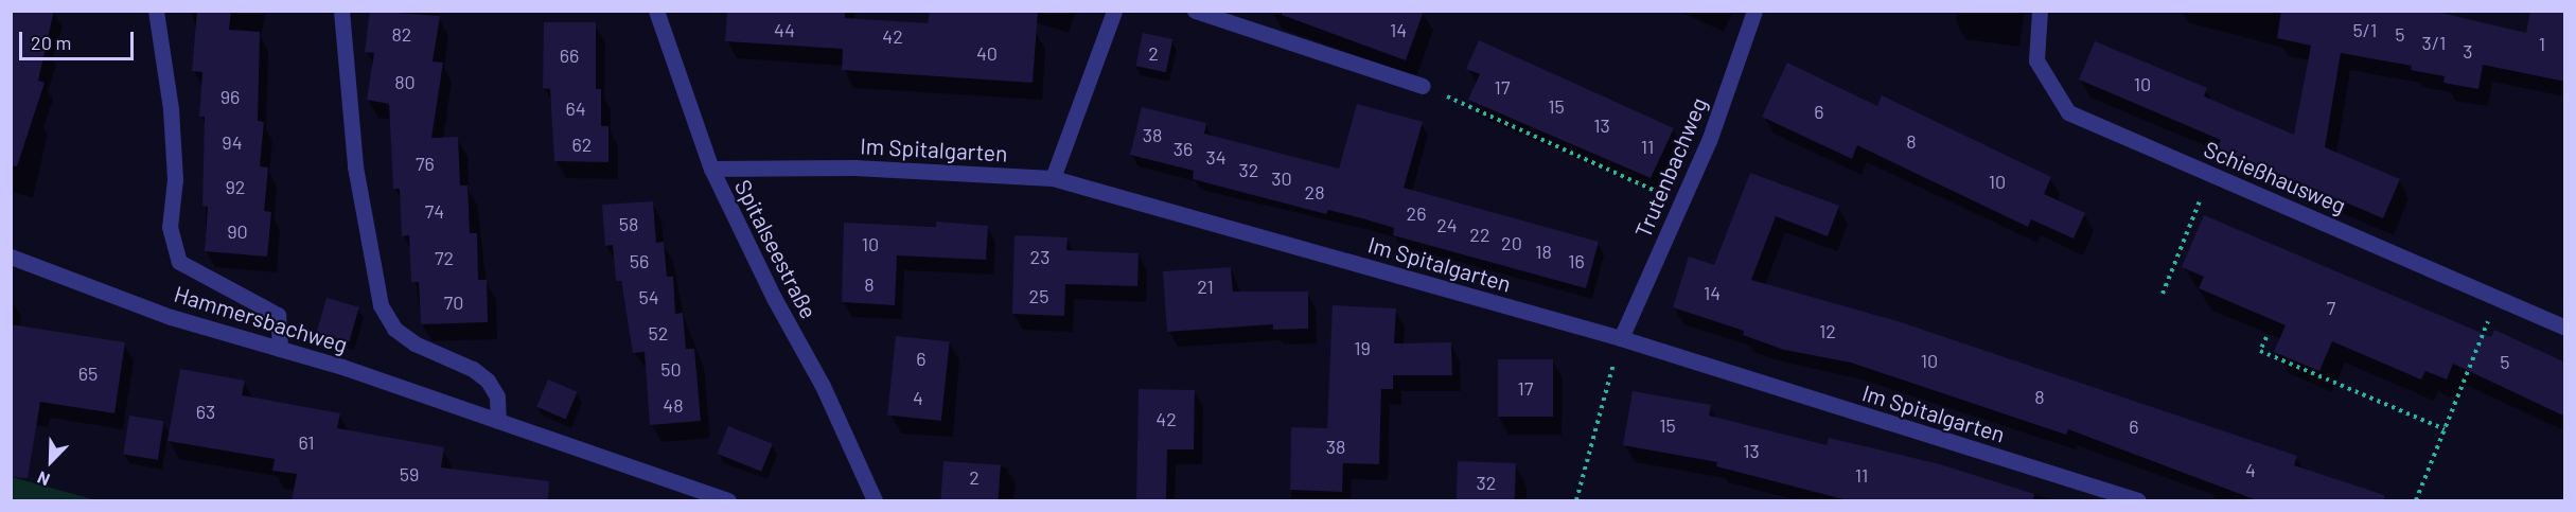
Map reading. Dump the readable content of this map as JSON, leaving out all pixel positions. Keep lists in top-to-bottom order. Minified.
{"streets":{"street":["Im Spitalgarten","Trutenbachweg","Schießhausweg","Spitalseestraße","Hammersbachweg"]},"crossings":[["Im Spitalgarten","Trutenbachweg"],["Im Spitalgarten","Spitalseestraße"]],"house_numbers":["44","14","5/1","82","5","42","3/1","1","3","40","2","66","80","10","17","96","15","64","6","13","38","8","94","62","11","36","34","76","32","30","10","92","28","74","26","58","24","90","22","20","10","18","23","72","56","16","8","21","14","25","54","70","7","12","52","19","6","10","5","50","65","17","8","4","48","63","42","15","6","61","38","13","4","59","11","2","32"],"scale_bar":"20 m","north":"bottom left"}
